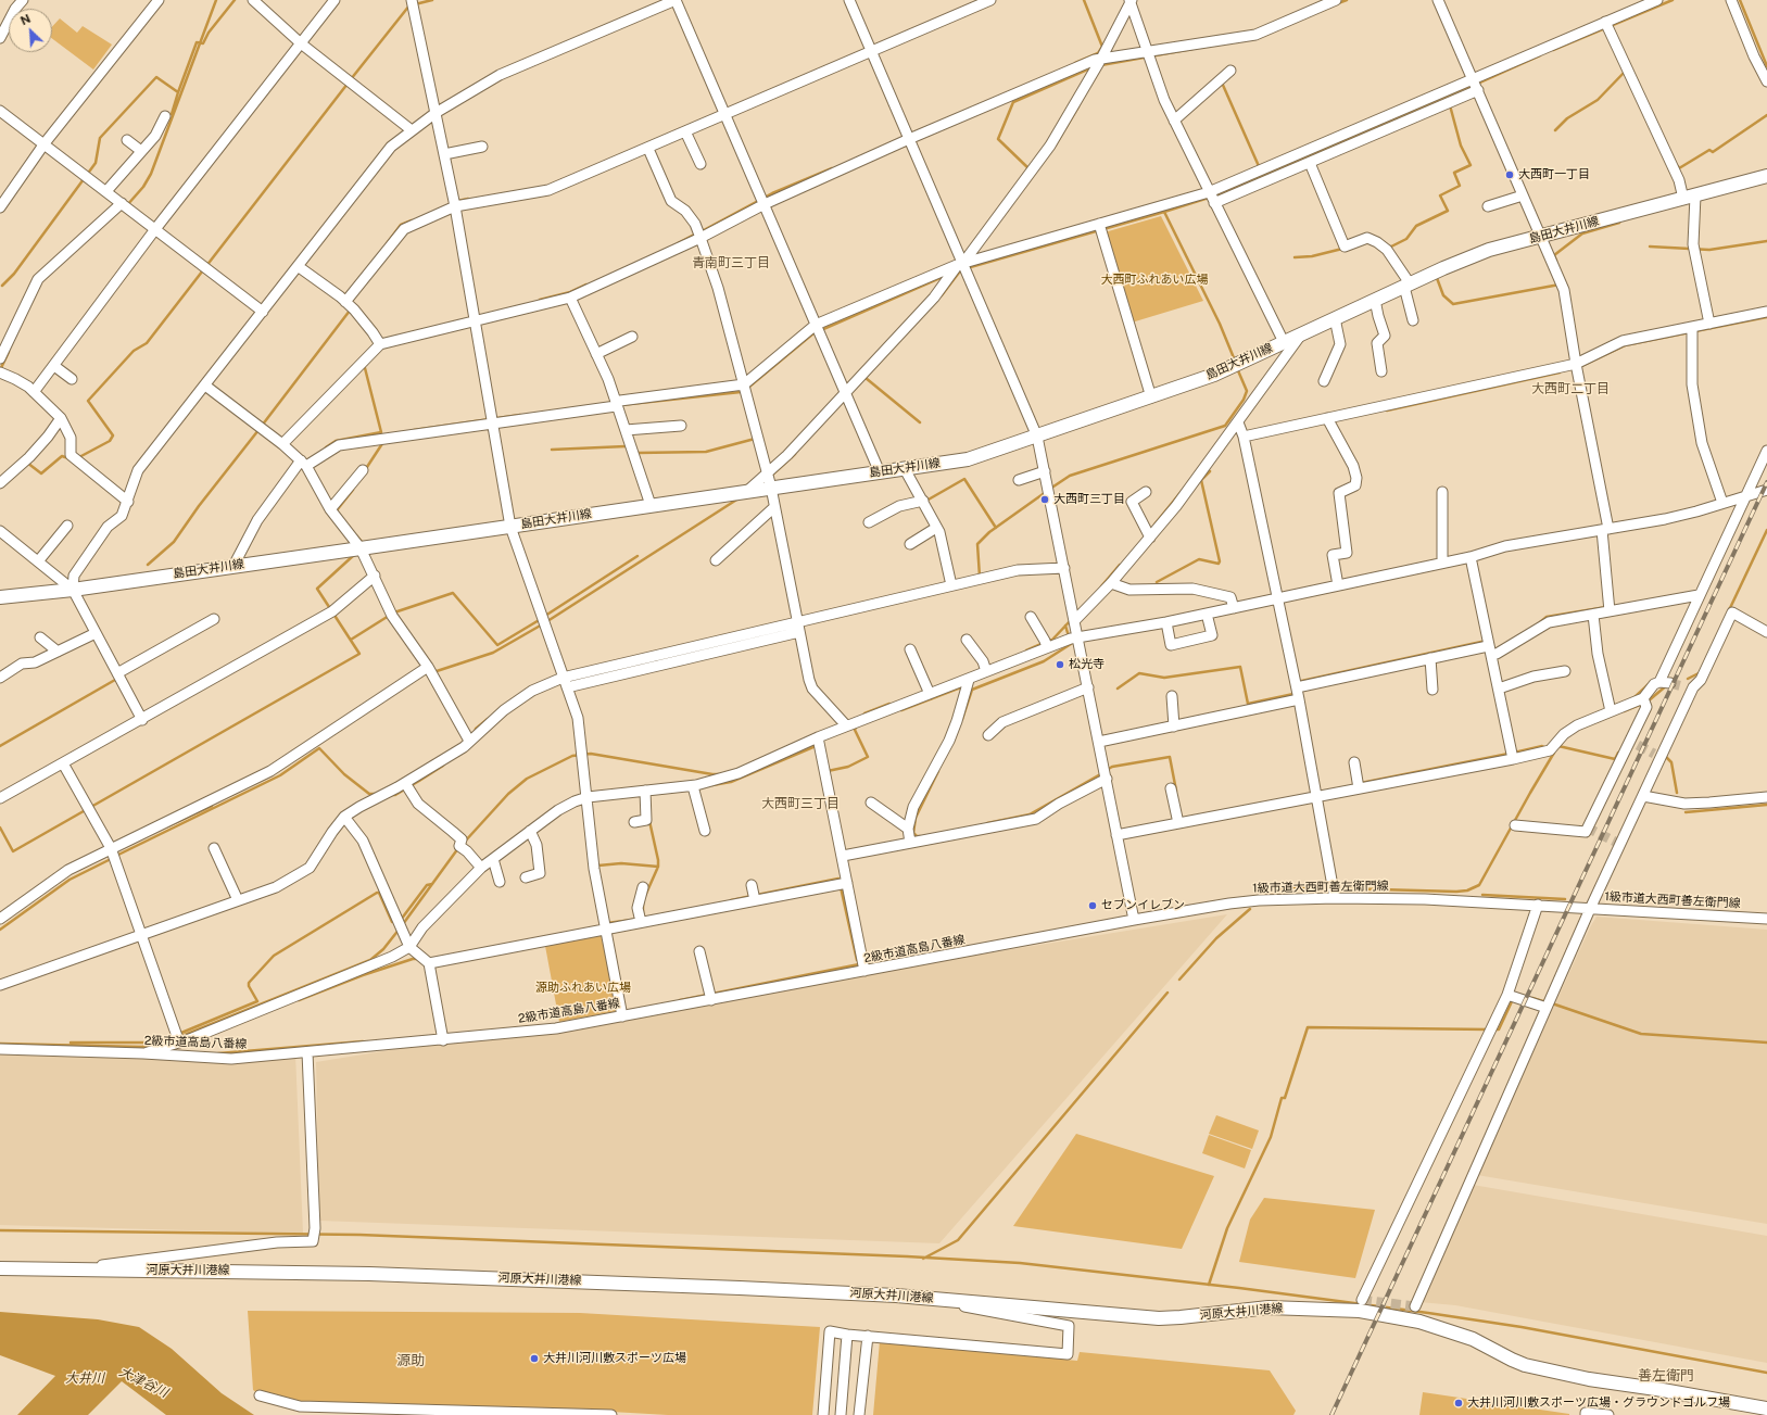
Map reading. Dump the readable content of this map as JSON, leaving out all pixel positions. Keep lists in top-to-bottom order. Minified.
{"streets":{"main road":["島田大井川線","河原大井川港線"],"street":["1級市道大西町善左衛門線","2級市道高島八番線"]},"crossings":[["1級市道大西町善左衛門線","2級市道高島八番線"]],"districts":["青南町三丁目","大西町二丁目","大西町三丁目","源助","善左衛門"],"water":["大井川","大津谷川"],"parks":["大西町ふれあい広場","源助ふれあい広場"],"places":["大西町一丁目","大西町三丁目","松光寺","セブンイレブン","大井川河川敷スポーツ広場","大井川河川敷スポーツ広場・グラウンドゴルフ場"],"north":"top left"}
